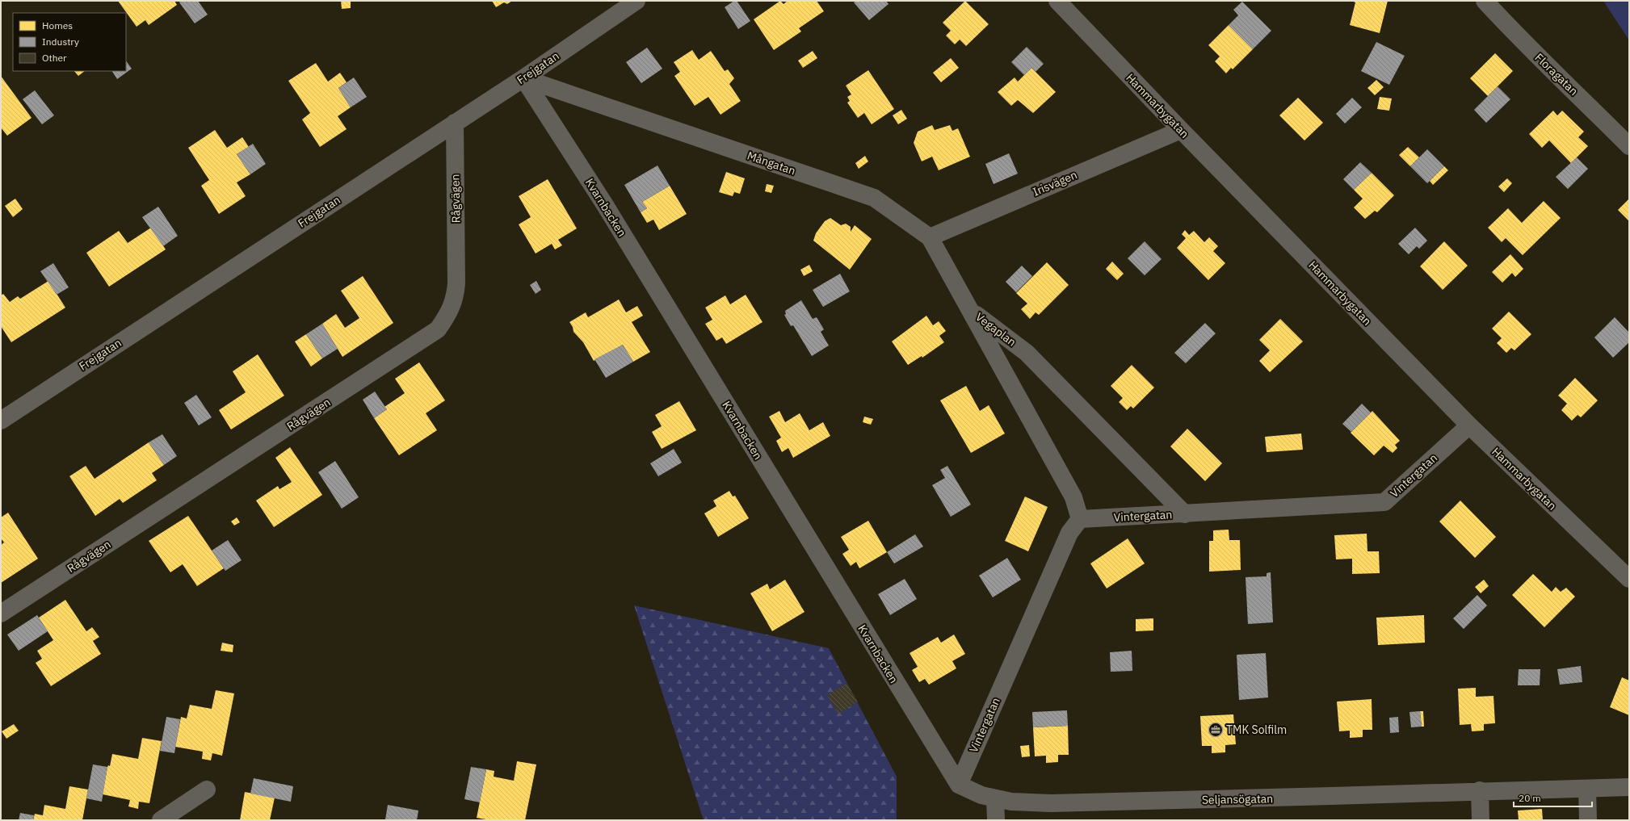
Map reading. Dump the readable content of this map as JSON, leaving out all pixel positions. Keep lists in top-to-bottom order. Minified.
{"streets":{"street":["Frejgatan","Floragatan","Hammarbygatan","Mångatan","Irisvägen","Rågvägen","Kvarnbacken","Vegaplan","Vintergatan","Seljansögatan"]},"crossings":[["Frejgatan","Mångatan"],["Frejgatan","Rågvägen"],["Frejgatan","Kvarnbacken"],["Hammarbygatan","Irisvägen"],["Hammarbygatan","Vintergatan"],["Mångatan","Irisvägen"],["Mångatan","Kvarnbacken"],["Mångatan","Vegaplan"],["Kvarnbacken","Vintergatan"],["Kvarnbacken","Seljansögatan"],["Vegaplan","Vintergatan"],["Vintergatan","Seljansögatan"]],"places":{"office":["TMK Solfilm"]},"legend":["Homes","Industry","Other"],"scale_bar":"20 m"}
